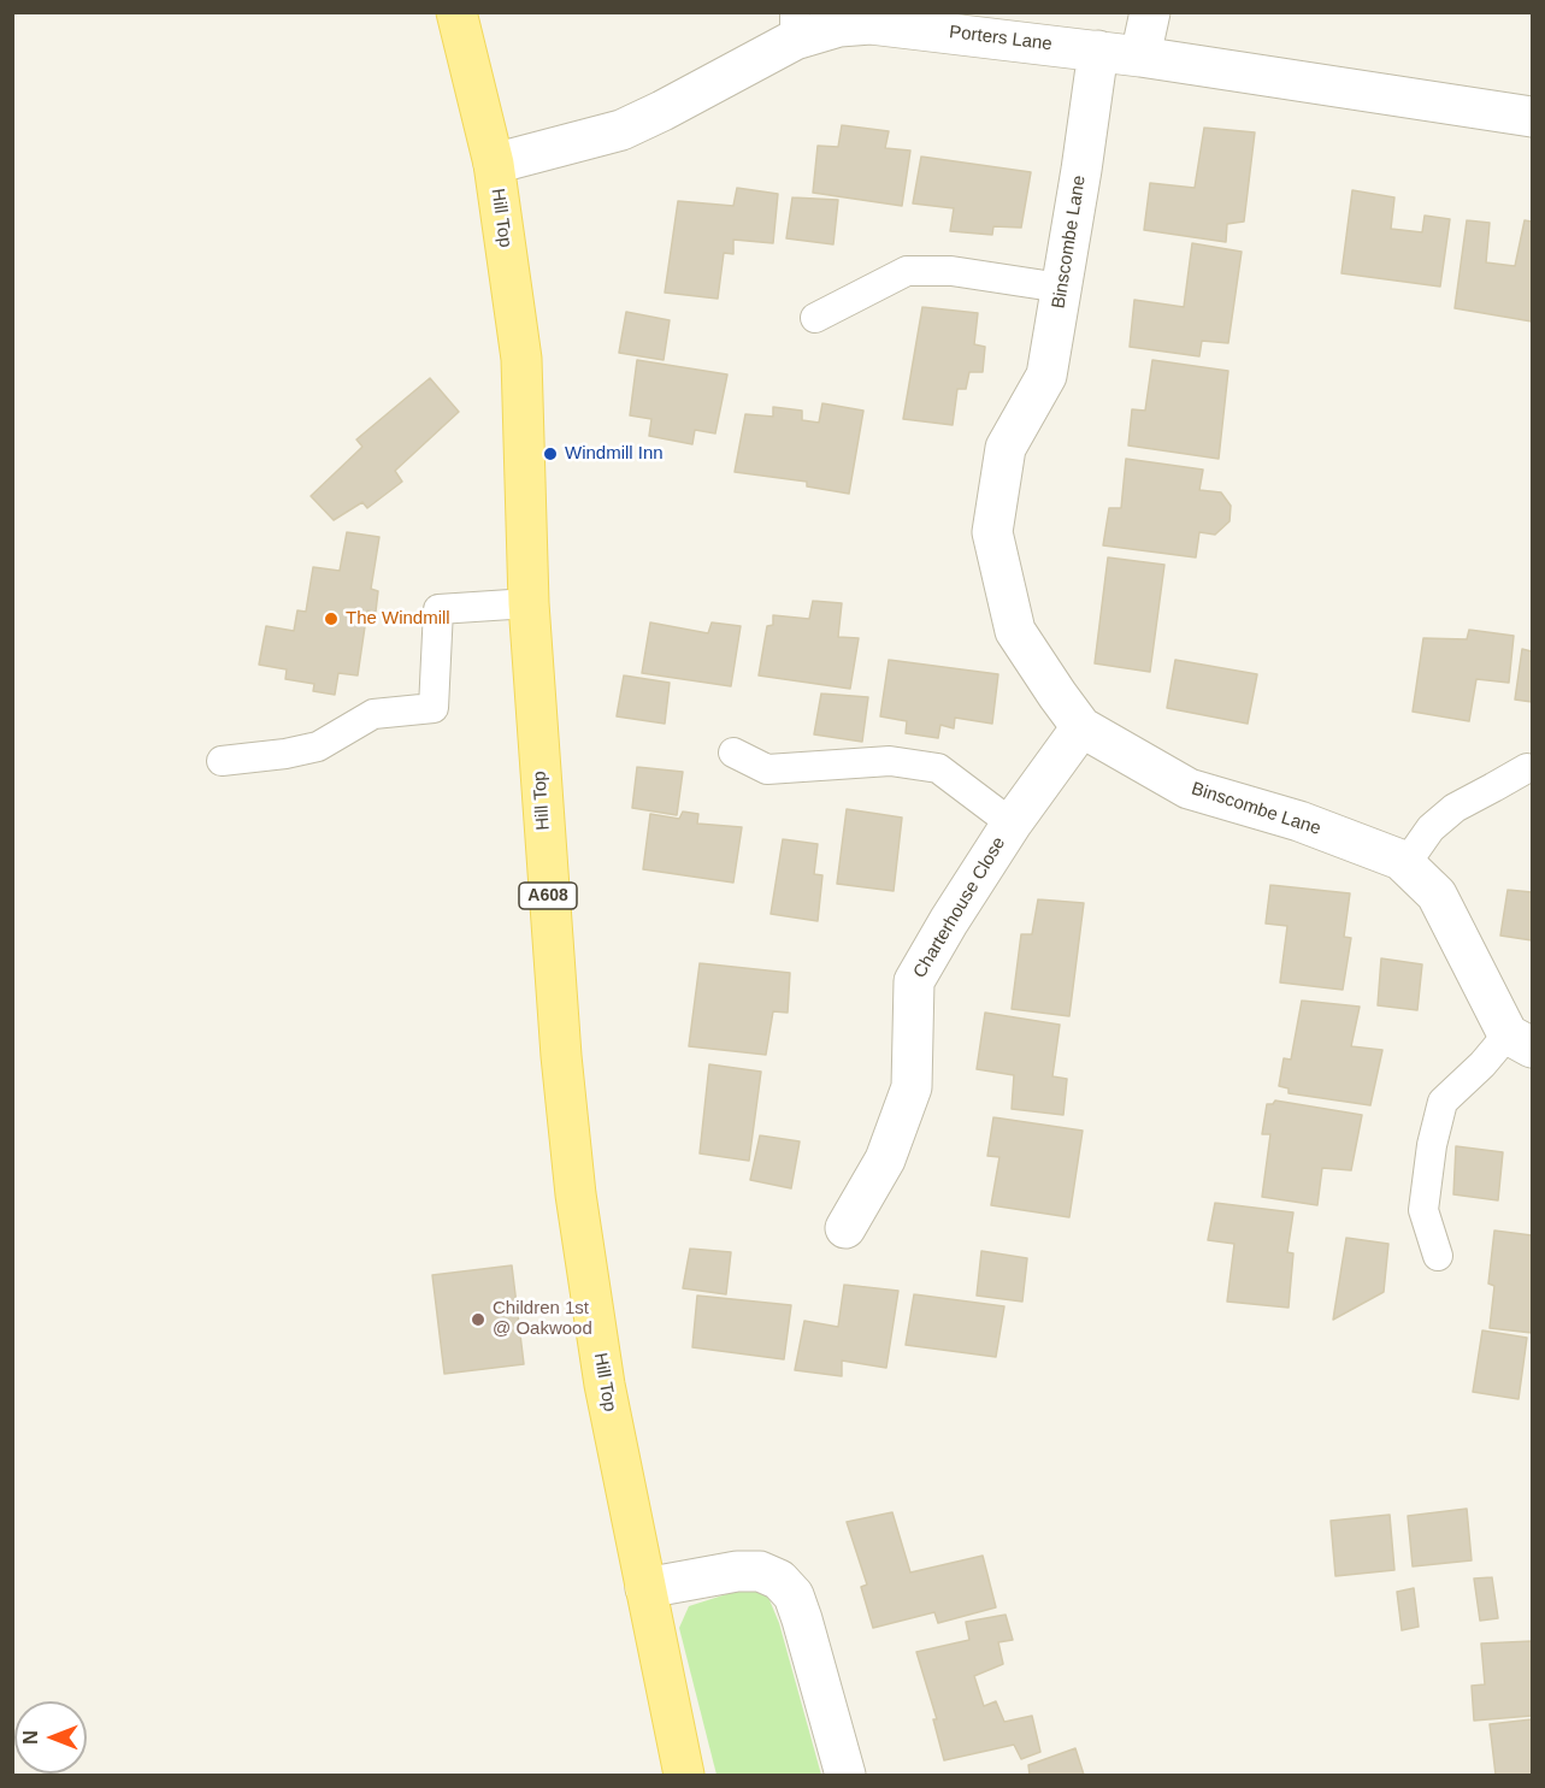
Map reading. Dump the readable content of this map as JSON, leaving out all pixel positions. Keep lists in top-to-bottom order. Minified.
{"streets":{"main road":["Hill Top","A608"],"street":["Porters Lane","Binscombe Lane","Charterhouse Close"]},"crossings":[["Porters Lane","Hill Top"],["Porters Lane","Binscombe Lane"],["Binscombe Lane","Charterhouse Close"]],"places":["Windmill Inn","The Windmill","Children 1st @ Oakwood"],"north":"left"}
